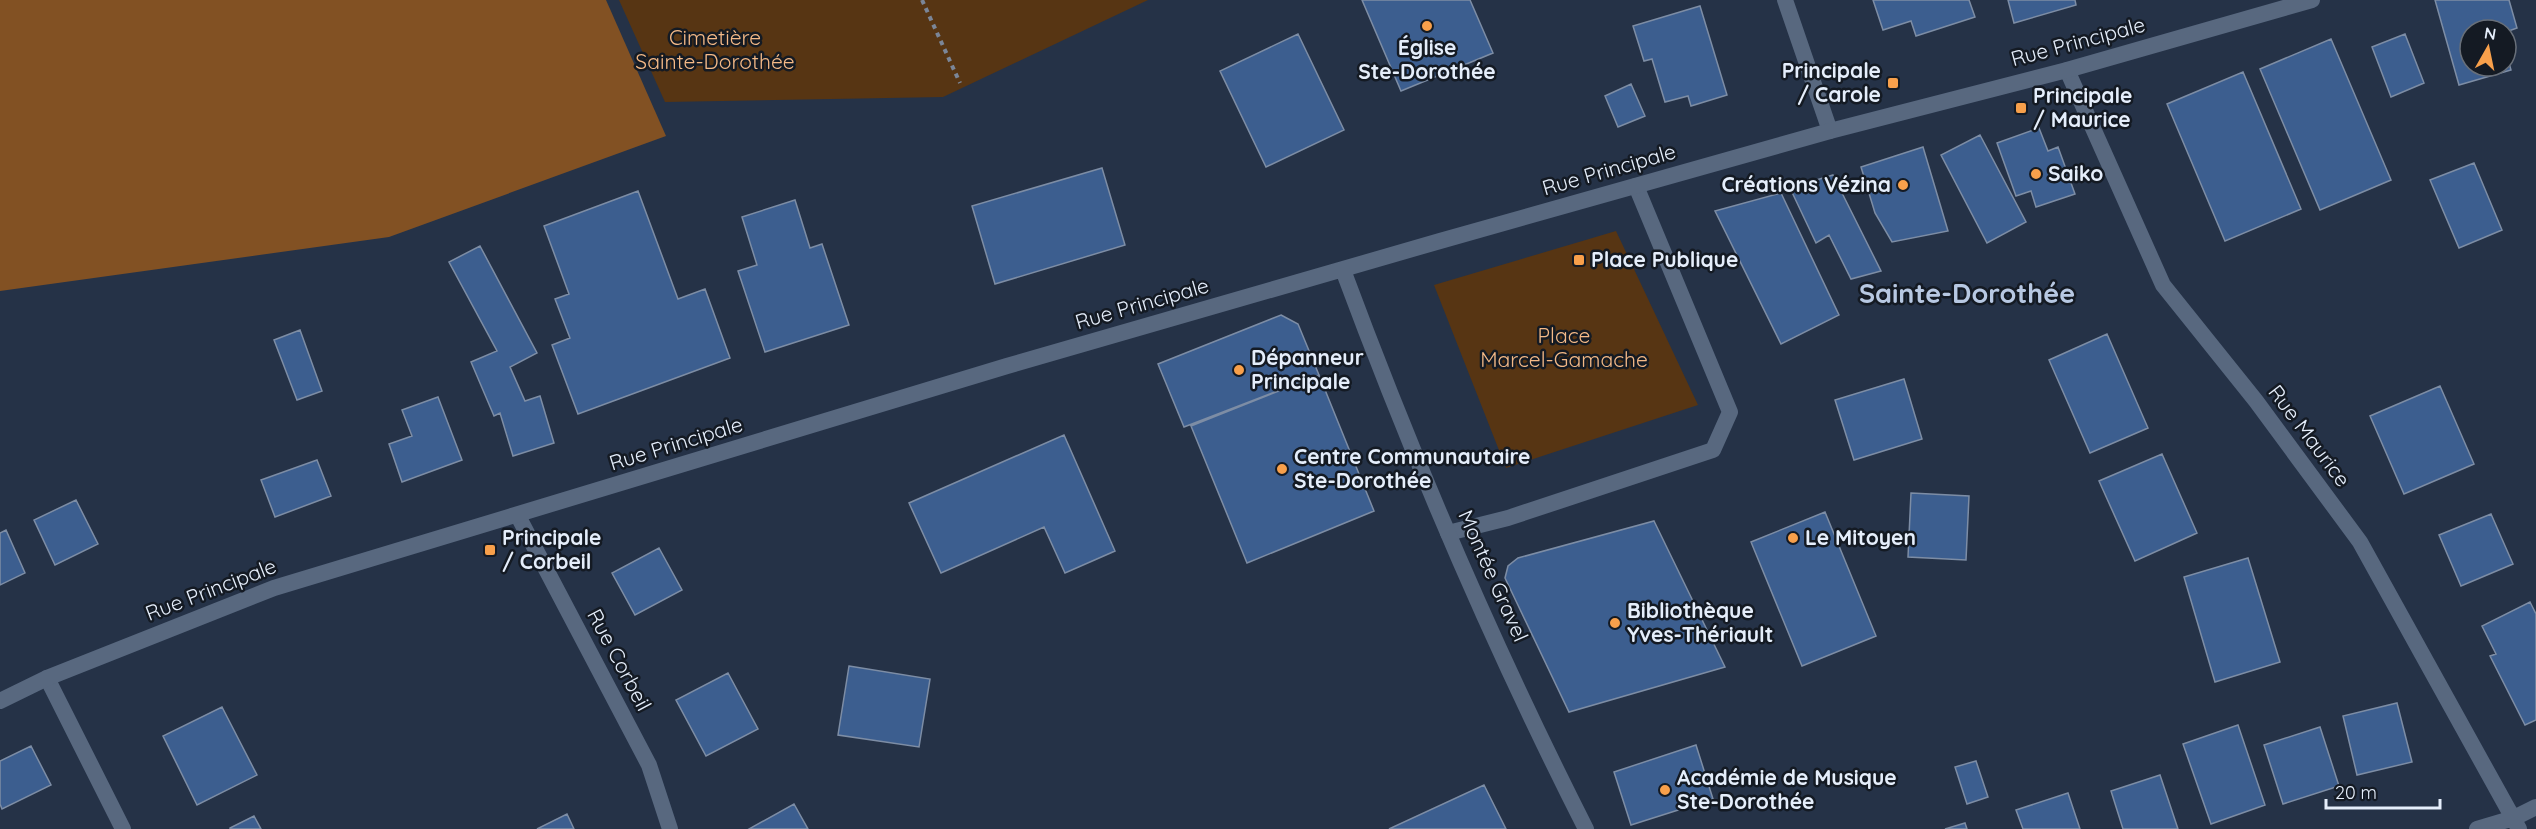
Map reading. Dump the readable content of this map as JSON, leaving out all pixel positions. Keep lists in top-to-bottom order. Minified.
{"streets":{"street":["Rue Principale","Rue Maurice","Montée Gravel","Rue Corbeil"]},"crossings":[["Rue Principale","Rue Maurice"],["Rue Principale","Montée Gravel"],["Rue Principale","Rue Corbeil"]],"districts":["Sainte-Dorothée"],"parks":["Cimetière Sainte-Dorothée","Place Marcel-Gamache"],"places":{"other":["Église Ste-Dorothée","Saiko","Créations Vézina","Dépanneur Principale","Centre Communautaire Ste-Dorothée","Le Mitoyen","Bibliothèque Yves-Thériault","Académie de Musique Ste-Dorothée"],"transit":["Principale / Carole","Principale / Maurice","Place Publique","Principale / Corbeil"]},"scale_bar":"20 m","north":"top"}
